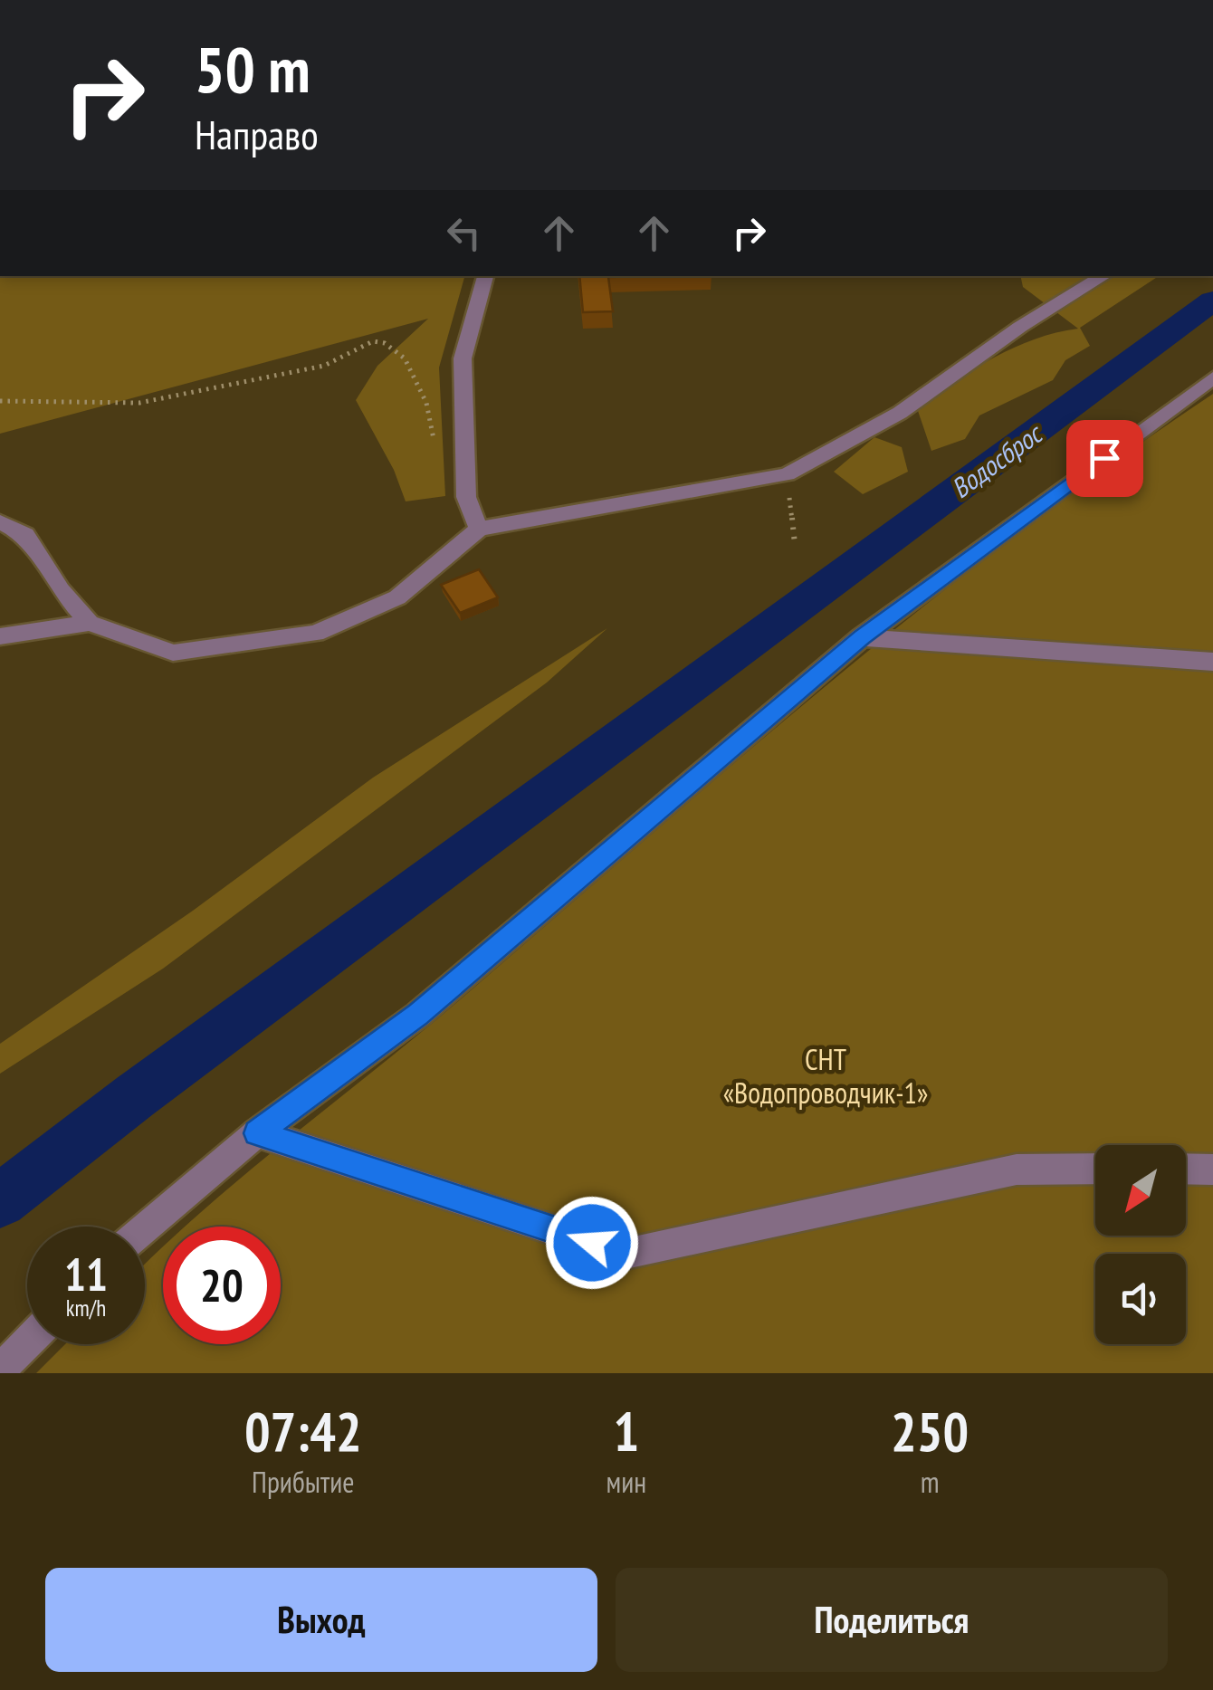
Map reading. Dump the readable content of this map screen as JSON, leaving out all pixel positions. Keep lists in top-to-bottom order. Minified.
{"water":["Водосброс"],"parks":["СНТ «Водопроводчик-1»"],"north":"bottom left","page":{"turn":["50 m","Направо"],"speed":"11 km/h","limit":"20","eta":["07:42","Прибытие","1","мин","250","m"],"buttons":["Выход","Поделиться"]}}
